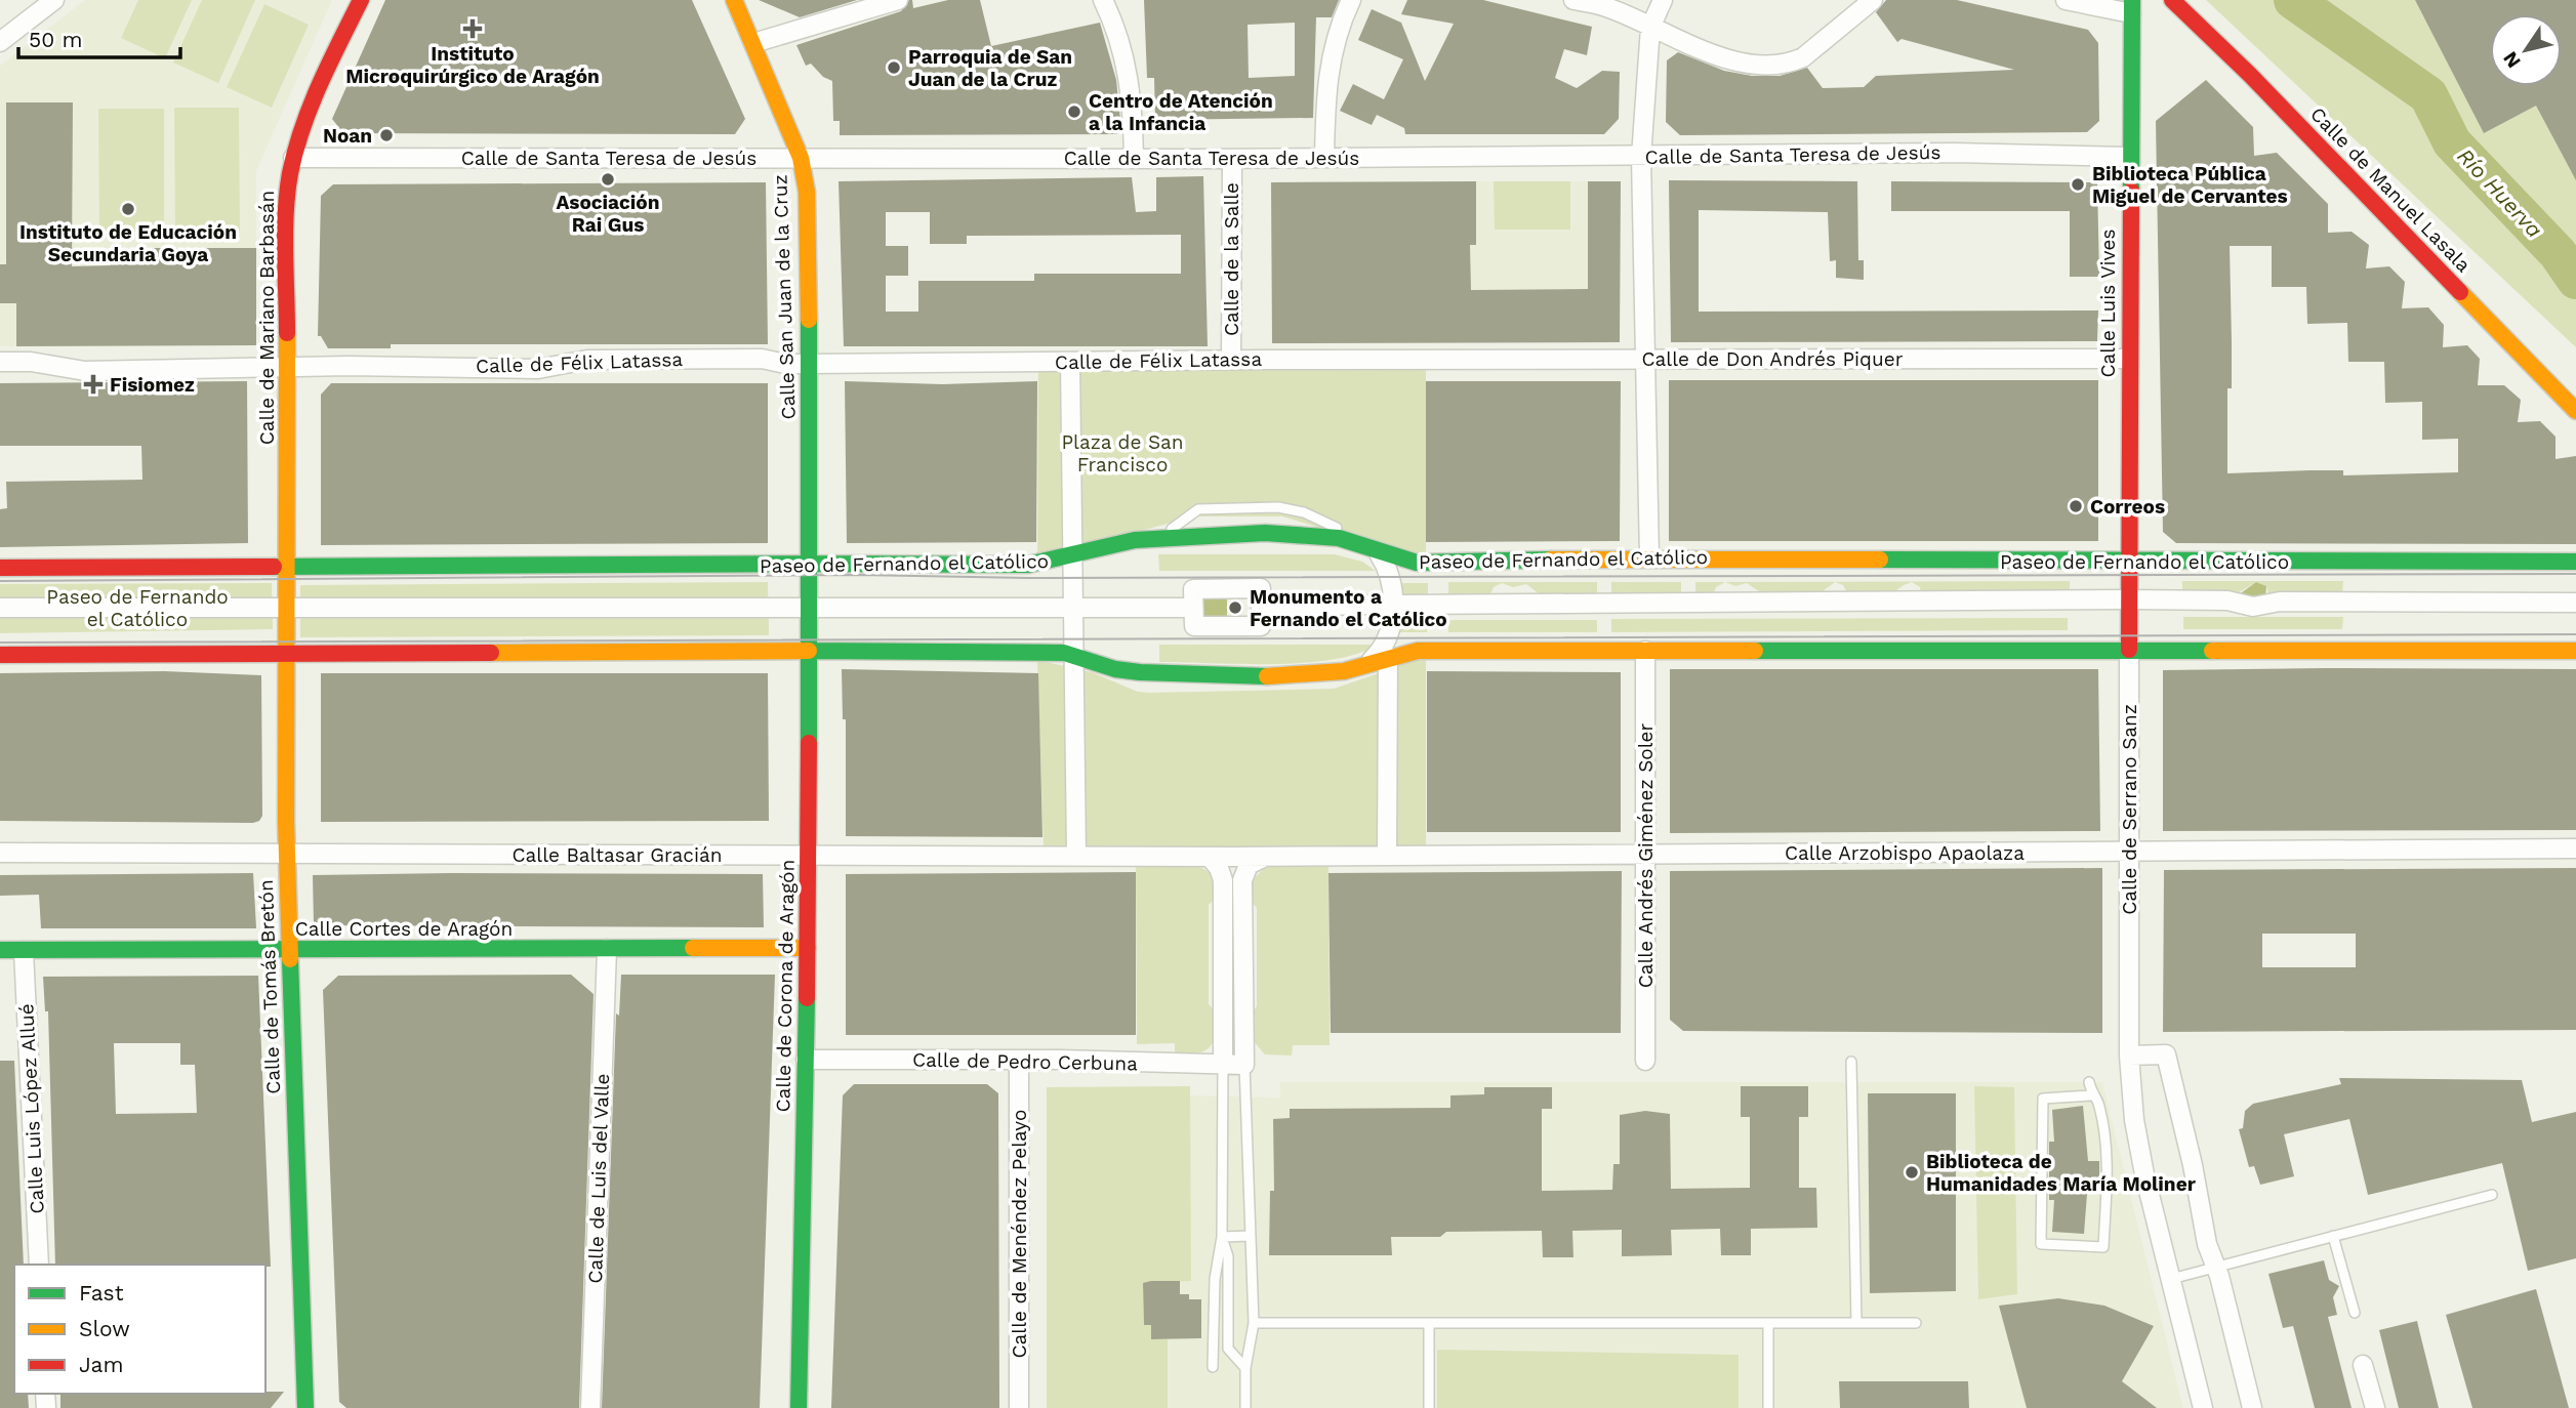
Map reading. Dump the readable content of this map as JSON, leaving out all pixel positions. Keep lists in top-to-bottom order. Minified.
{"streets":{"main road":["Calle de Manuel Lasala","Calle San Juan de la Cruz","Calle Luis Vives","Calle de Mariano Barbasán","Paseo de Fernando el Católico","Calle de Serrano Sanz","Calle Cortes de Aragón","Calle de Corona de Aragón","Calle de Tomás Bretón"],"street":["Calle de Santa Teresa de Jesús","Calle de la Salle","Calle de Don Andrés Piquer","Calle de Félix Latassa","Calle Arzobispo Apaolaza","Calle Baltasar Gracián","Calle Andrés Giménez Soler","Calle de Pedro Cerbuna","Calle Luis López Allué","Calle de Luis del Valle","Calle de Menéndez Pelayo"]},"crossings":[["Calle de Santa Teresa de Jesús","Calle de la Salle"],["Calle de Santa Teresa de Jesús","Calle San Juan de la Cruz"],["Calle de Santa Teresa de Jesús","Calle Luis Vives"],["Calle de Santa Teresa de Jesús","Calle de Mariano Barbasán"],["Calle de la Salle","Calle de Félix Latassa"],["Calle San Juan de la Cruz","Calle de Félix Latassa"],["Calle San Juan de la Cruz","Paseo de Fernando el Católico"],["Calle San Juan de la Cruz","Calle de Corona de Aragón"],["Calle Luis Vives","Calle de Don Andrés Piquer"],["Calle Luis Vives","Paseo de Fernando el Católico"],["Calle Luis Vives","Calle de Serrano Sanz"],["Calle de Mariano Barbasán","Calle de Félix Latassa"],["Calle de Mariano Barbasán","Paseo de Fernando el Católico"],["Calle de Mariano Barbasán","Calle de Tomás Bretón"],["Calle de Don Andrés Piquer","Calle de Félix Latassa"],["Paseo de Fernando el Católico","Calle de Serrano Sanz"],["Paseo de Fernando el Católico","Calle de Corona de Aragón"],["Paseo de Fernando el Católico","Calle de Tomás Bretón"],["Calle de Serrano Sanz","Calle Arzobispo Apaolaza"],["Calle Arzobispo Apaolaza","Calle Baltasar Gracián"],["Calle Arzobispo Apaolaza","Calle Andrés Giménez Soler"],["Calle Baltasar Gracián","Calle de Corona de Aragón"],["Calle Baltasar Gracián","Calle de Tomás Bretón"],["Calle Cortes de Aragón","Calle de Corona de Aragón"],["Calle Cortes de Aragón","Calle de Tomás Bretón"],["Calle Cortes de Aragón","Calle Luis López Allué"],["Calle Cortes de Aragón","Calle de Luis del Valle"],["Calle de Corona de Aragón","Calle de Pedro Cerbuna"],["Calle de Pedro Cerbuna","Calle de Menéndez Pelayo"]],"water":["Río Huerva"],"parks":["Plaza de San Francisco","Paseo de Fernando el Católico"],"places":{"health":["Instituto Microquirúrgico de Aragón","Fisiomez"],"other":["Parroquia de San Juan de la Cruz","Centro de Atención a la Infancia","Noan","Asociación Rai Gus","Biblioteca Pública Miguel de Cervantes","Instituto de Educación Secundaria Goya","Correos","Monumento a Fernando el Católico","Biblioteca de Humanidades María Moliner"]},"legend":["Fast","Slow","Jam"],"scale_bar":"50 m","north":"bottom left"}
